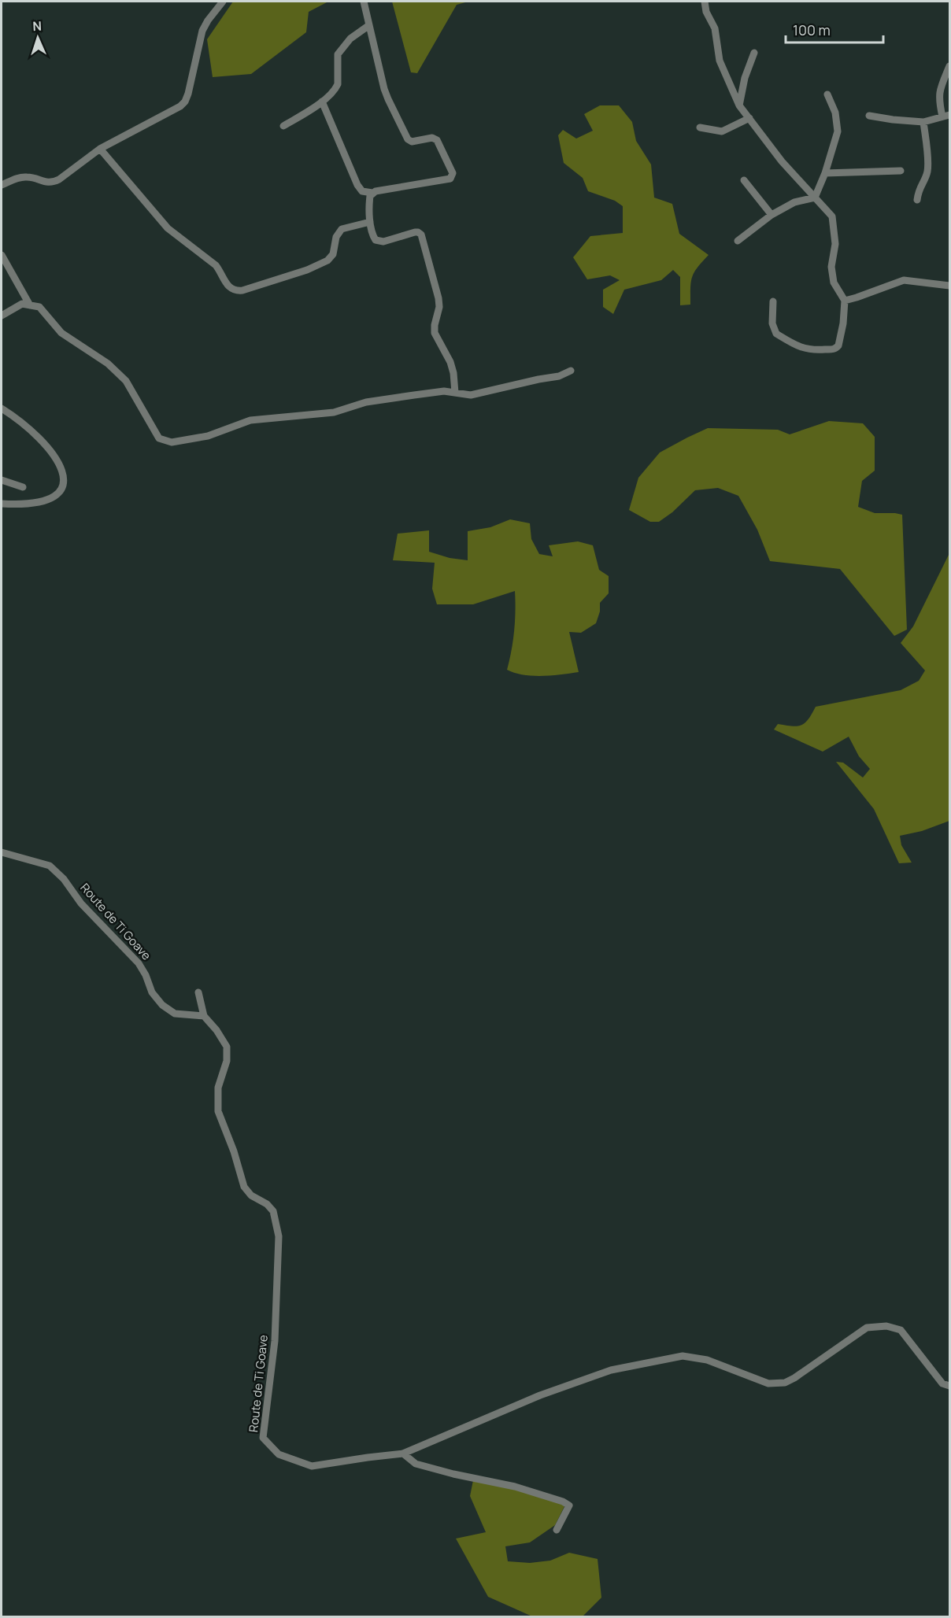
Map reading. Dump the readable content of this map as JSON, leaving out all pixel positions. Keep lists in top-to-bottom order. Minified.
{"streets":{"street":["Route de Ti Goave"]},"scale_bar":"100 m","north":"top"}
